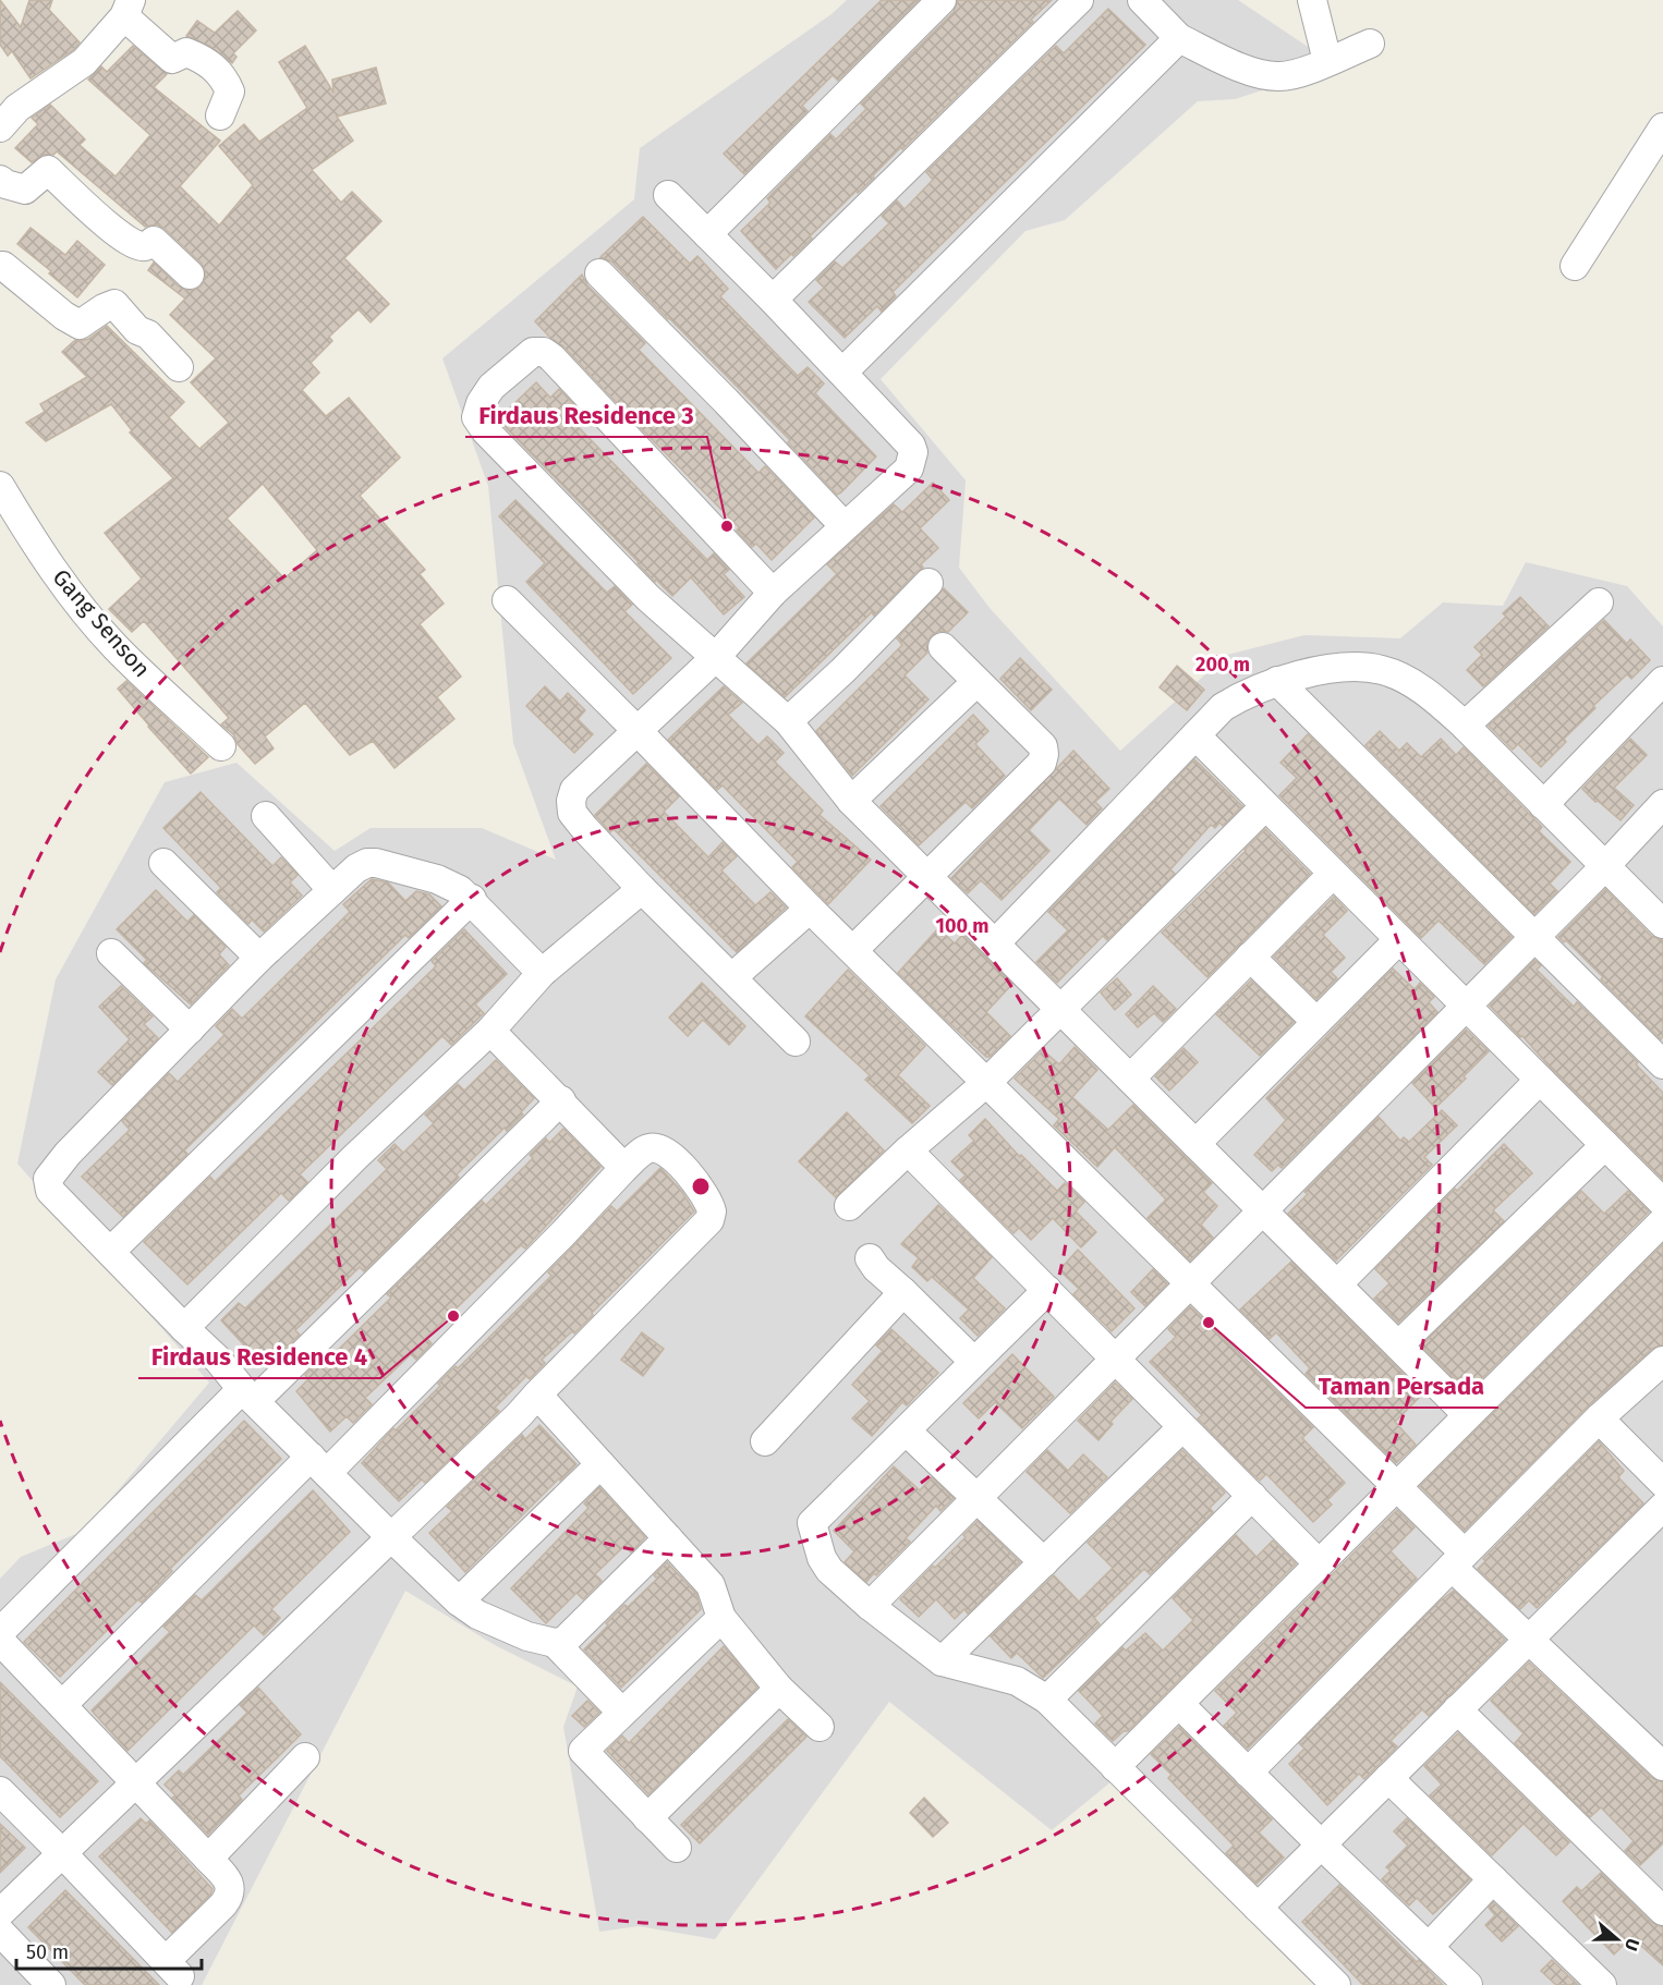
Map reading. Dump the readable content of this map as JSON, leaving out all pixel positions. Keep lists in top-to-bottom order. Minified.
{"streets":{"street":["Gang Senson"]},"places":["Firdaus Residence 3","Firdaus Residence 4","Taman Persada"],"scale_bar":"50 m","north":"right","rings":["200 m","100 m"]}
